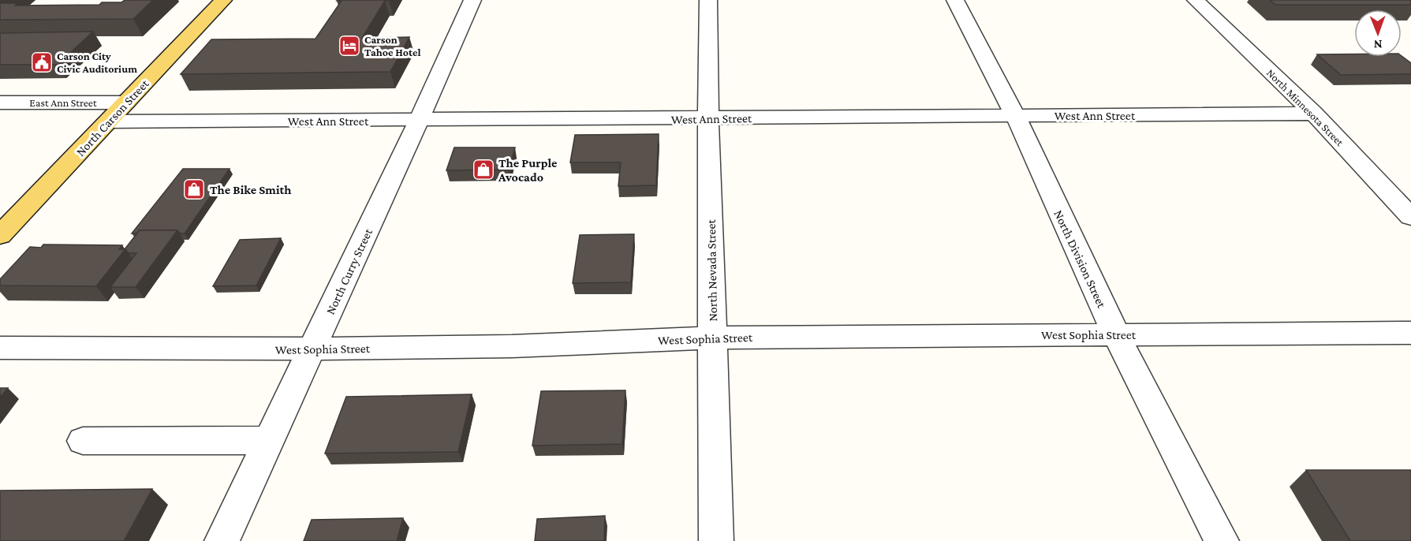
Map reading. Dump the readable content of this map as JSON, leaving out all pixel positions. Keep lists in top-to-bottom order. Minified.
{"streets":{"main road":["North Carson Street"],"street":["East Ann Street","North Minnesota Street","West Ann Street","North Division Street","North Nevada Street","North Curry Street","West Sophia Street"]},"crossings":[["East Ann Street","North Carson Street"],["North Minnesota Street","West Ann Street"],["West Ann Street","North Carson Street"],["West Ann Street","North Division Street"],["West Ann Street","North Nevada Street"],["West Ann Street","North Curry Street"],["North Division Street","West Sophia Street"],["North Nevada Street","West Sophia Street"],["North Curry Street","West Sophia Street"]],"places":{"hotel":["Carson Tahoe Hotel"],"public building":["Carson City Civic Auditorium"],"shop":["The Purple Avocado","The Bike Smith"]},"north":"bottom"}
